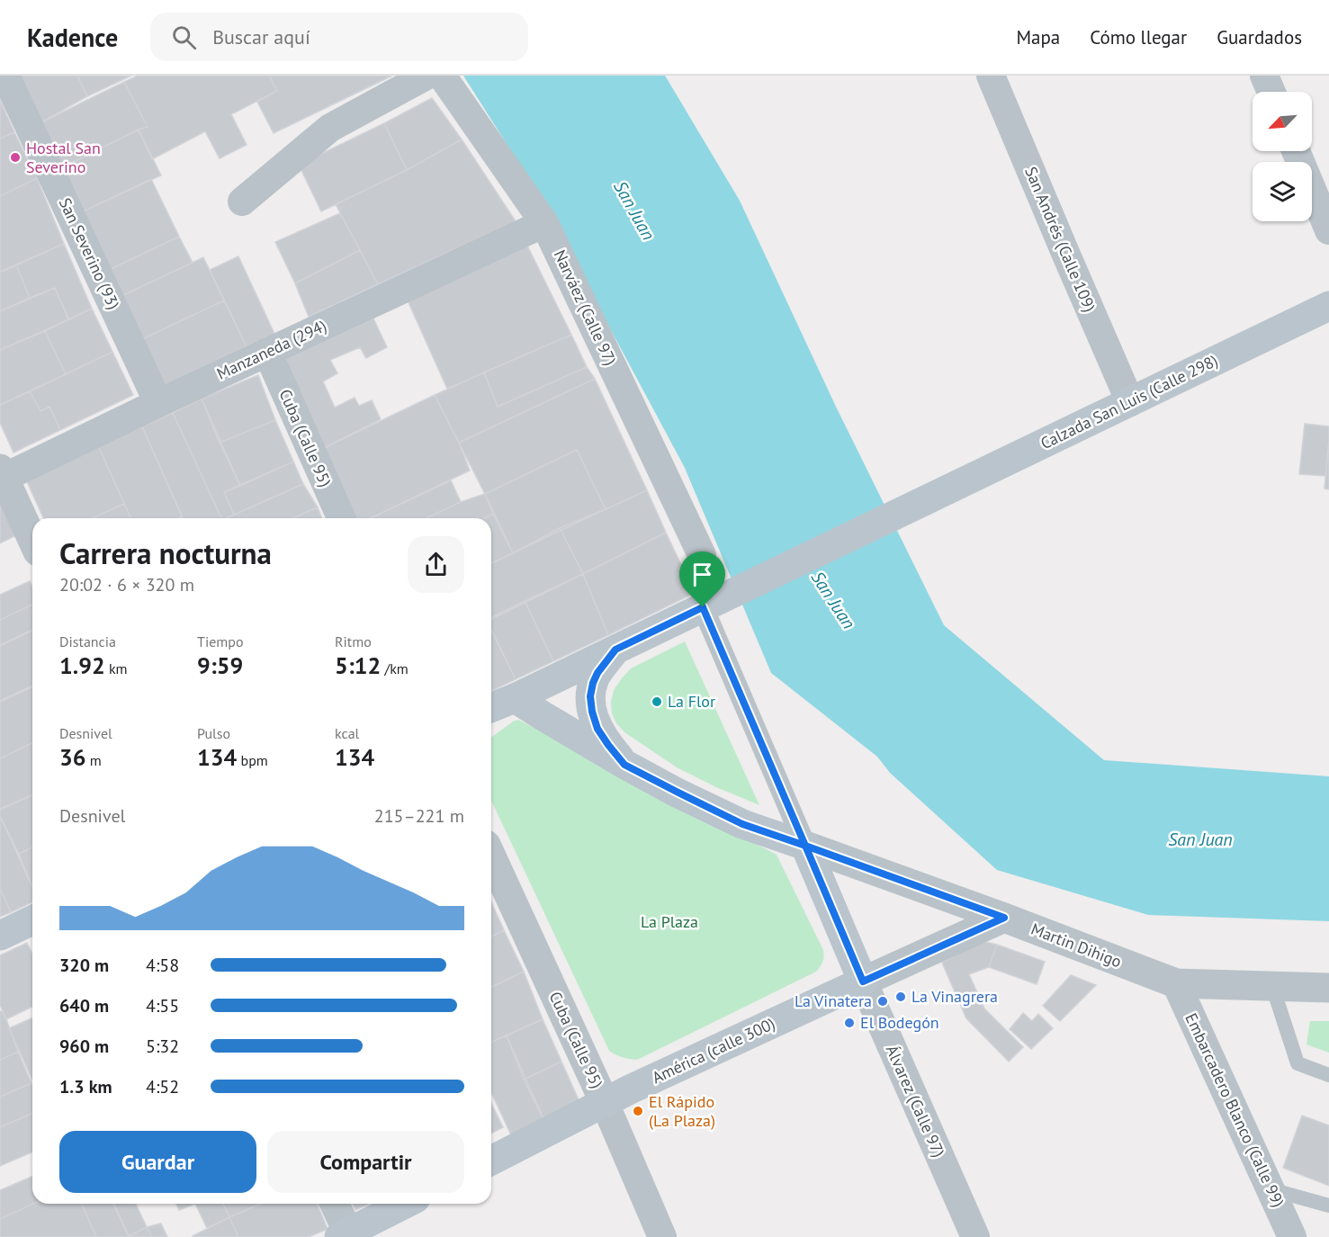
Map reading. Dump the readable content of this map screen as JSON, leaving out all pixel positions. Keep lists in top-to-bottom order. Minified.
{"streets":{"main road":["Calzada San Luis (Calle 298)","Martin Dihigo","América (calle 300)","Álvarez (Calle 97)"],"street":["San Andrés (Calle 109)","San Severino (93)","Narváez (Calle 97)","Manzaneda (294)","Cuba (Calle 95)","Embarcadero Blanco (Calle 99)"]},"crossings":[["San Andrés (Calle 109)","Calzada San Luis (Calle 298)"],["San Severino (93)","Manzaneda (294)"],["Narváez (Calle 97)","Manzaneda (294)"],["Manzaneda (294)","Cuba (Calle 95)"],["Calzada San Luis (Calle 298)","Martin Dihigo"],["Calzada San Luis (Calle 298)","Álvarez (Calle 97)"],["Cuba (Calle 95)","América (calle 300)"],["Martin Dihigo","América (calle 300)"],["Martin Dihigo","Álvarez (Calle 97)"],["Martin Dihigo","Embarcadero Blanco (Calle 99)"],["América (calle 300)","Álvarez (Calle 97)"]],"water":["San Juan"],"parks":["La Plaza"],"places":["Hostal San Severino","La Flor","La Vinagrera","La Vinatera","El Bodegón","El Rápido (La Plaza)"],"north":"bottom left","page":{"header":"Kadence","search":"Buscar aquí","nav":["Mapa","Cómo llegar","Guardados"],"heading":["Carrera nocturna","20:02 · 6 × 320 m"],"stats":[["Distancia","1.92 km"],["Tiempo","9:59"],["Ritmo","5:12 /km"],["Desnivel","36 m"],["Pulso","134 bpm"],["kcal","134"]],"chart":["Desnivel","215–221 m"],"list":[{"name":"320 m","note":"4:58"},{"name":"640 m","note":"4:55"},{"name":"960 m","note":"5:32"},{"name":"1.3 km","note":"4:52"}],"buttons":["Guardar","Compartir"]}}
